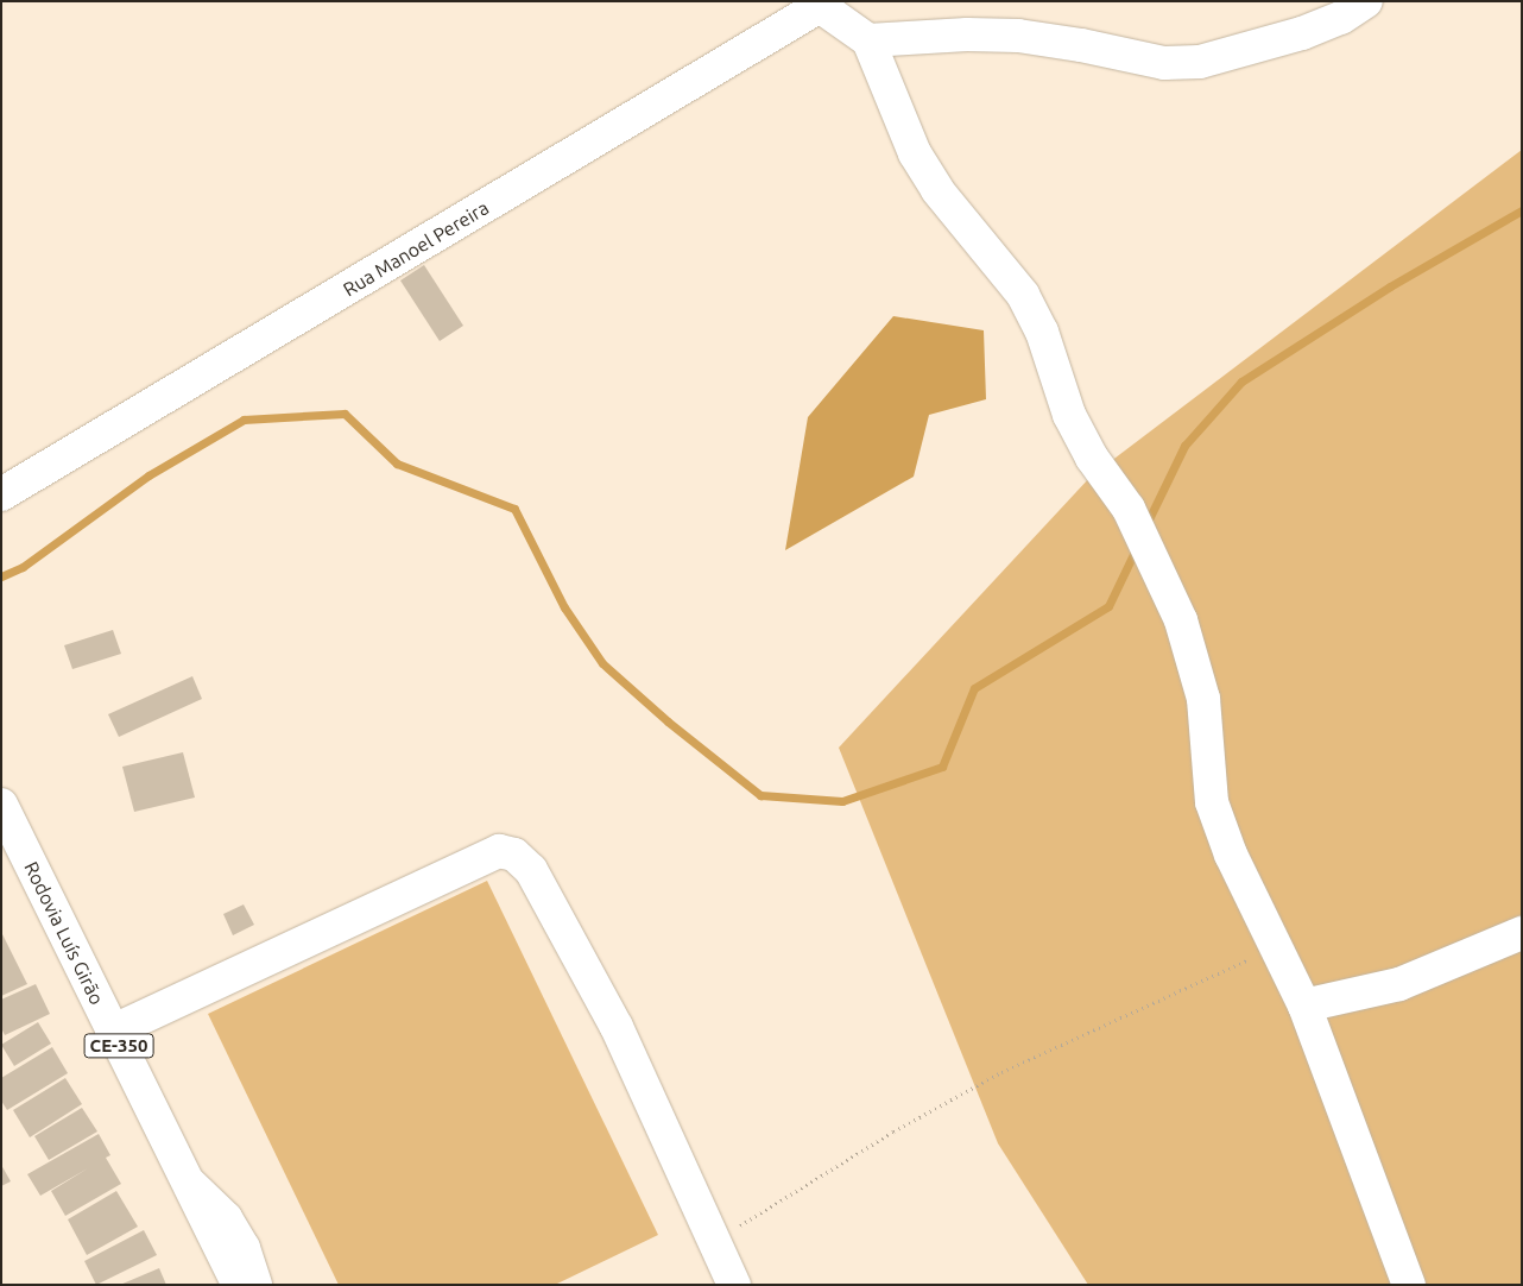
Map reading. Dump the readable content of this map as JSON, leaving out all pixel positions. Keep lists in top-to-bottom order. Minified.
{"streets":{"street":["Rua Manoel Pereira","Rodovia Luís Girão","CE-350"]}}
